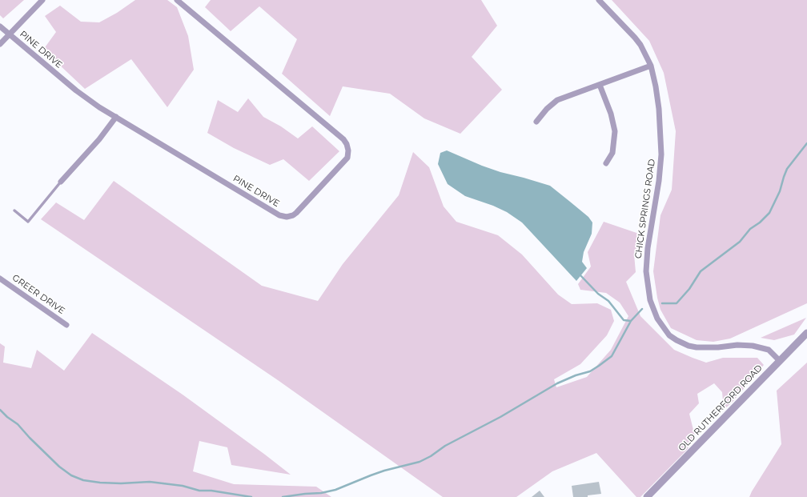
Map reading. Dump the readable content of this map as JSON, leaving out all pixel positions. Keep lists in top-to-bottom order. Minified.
{"streets":{"street":["PINE DRIVE","CHICK SPRINGS ROAD","GREER DRIVE","OLD RUTHERFORD ROAD"]},"crossings":[["CHICK SPRINGS ROAD","OLD RUTHERFORD ROAD"]]}
